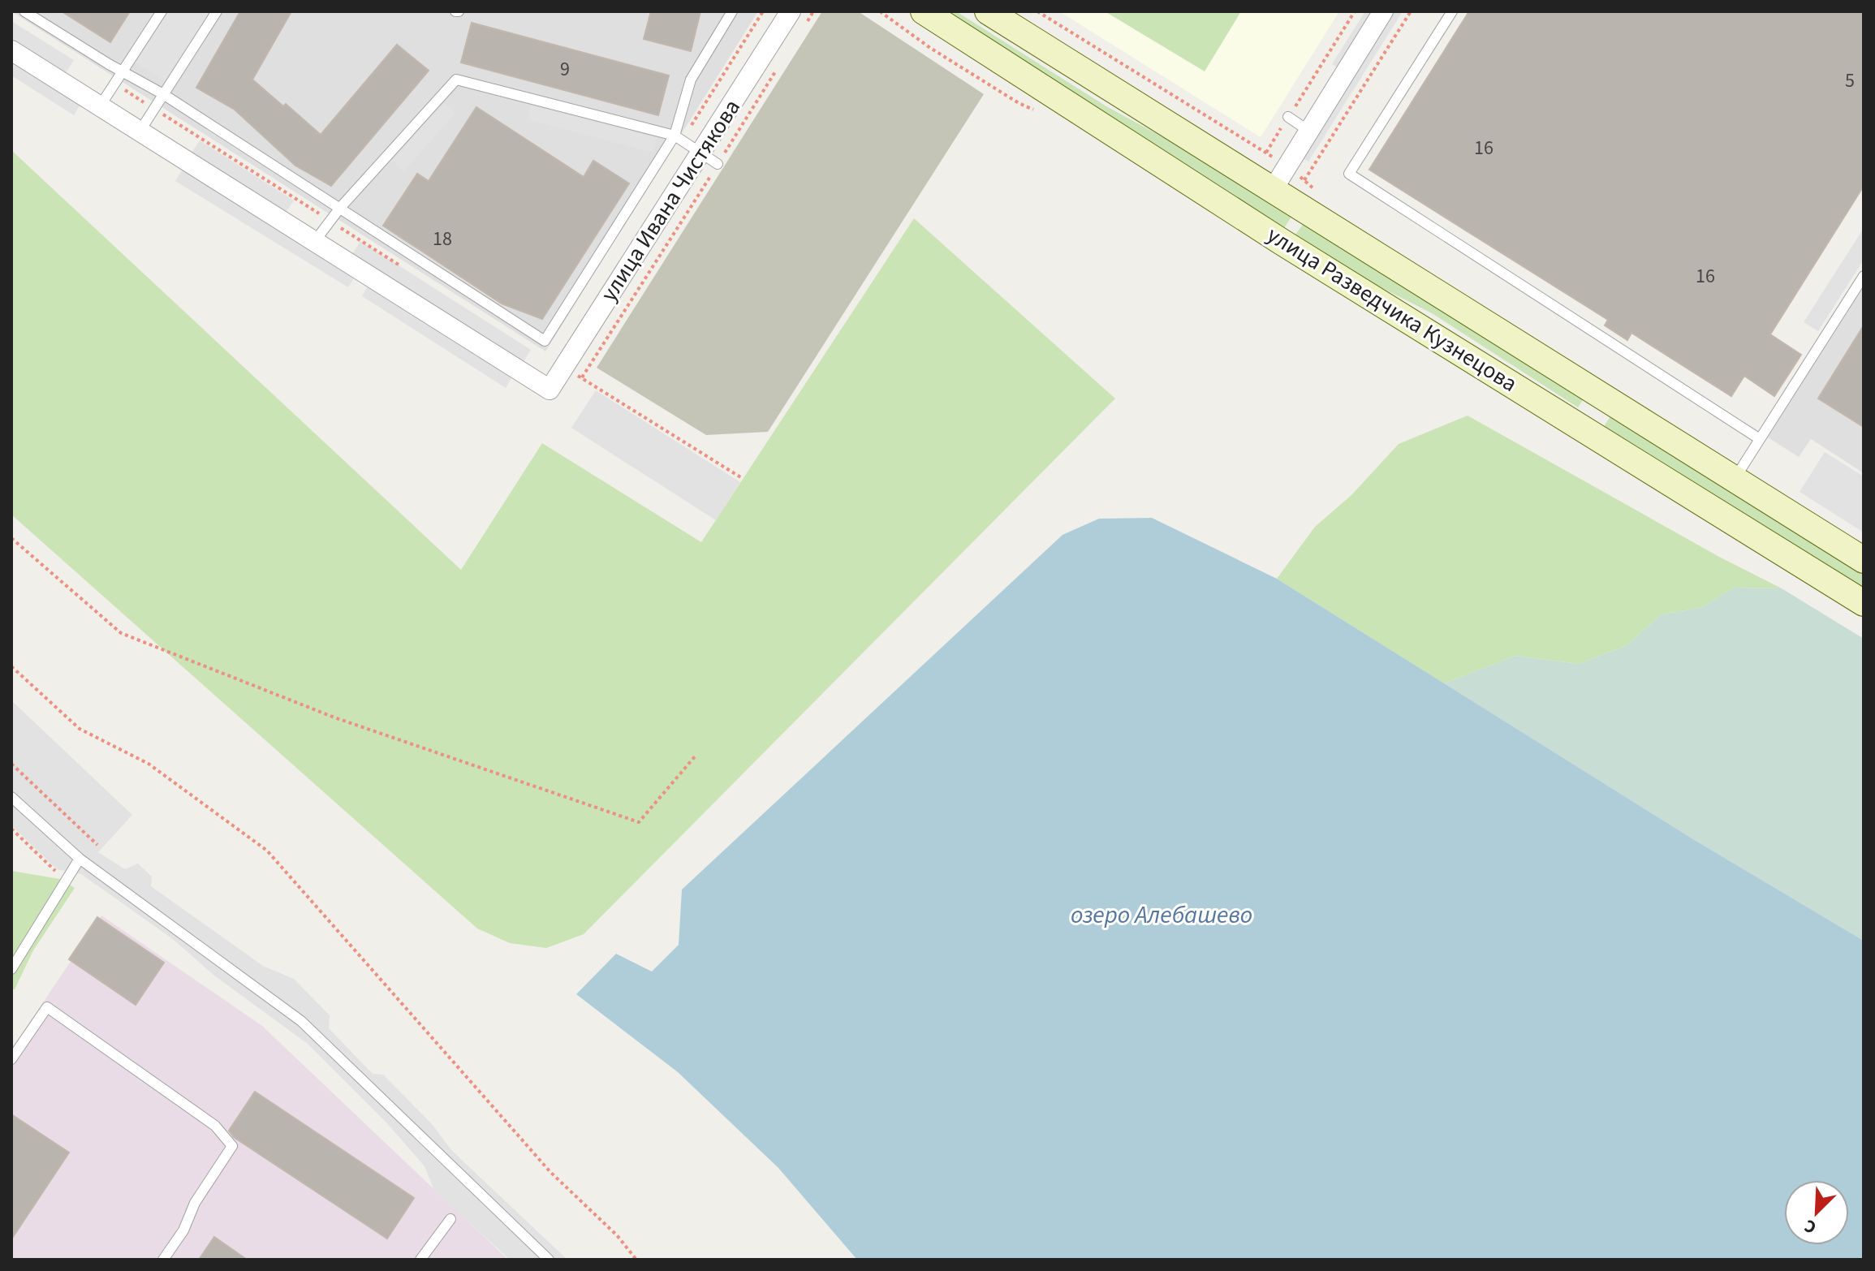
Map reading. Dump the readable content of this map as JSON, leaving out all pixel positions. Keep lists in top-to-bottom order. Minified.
{"streets":{"main road":["улица Разведчика Кузнецова"],"street":["улица Ивана Чистякова"]},"water":["озеро Алебашево"],"house_numbers":["9","5","16","18","16"],"north":"bottom left"}
